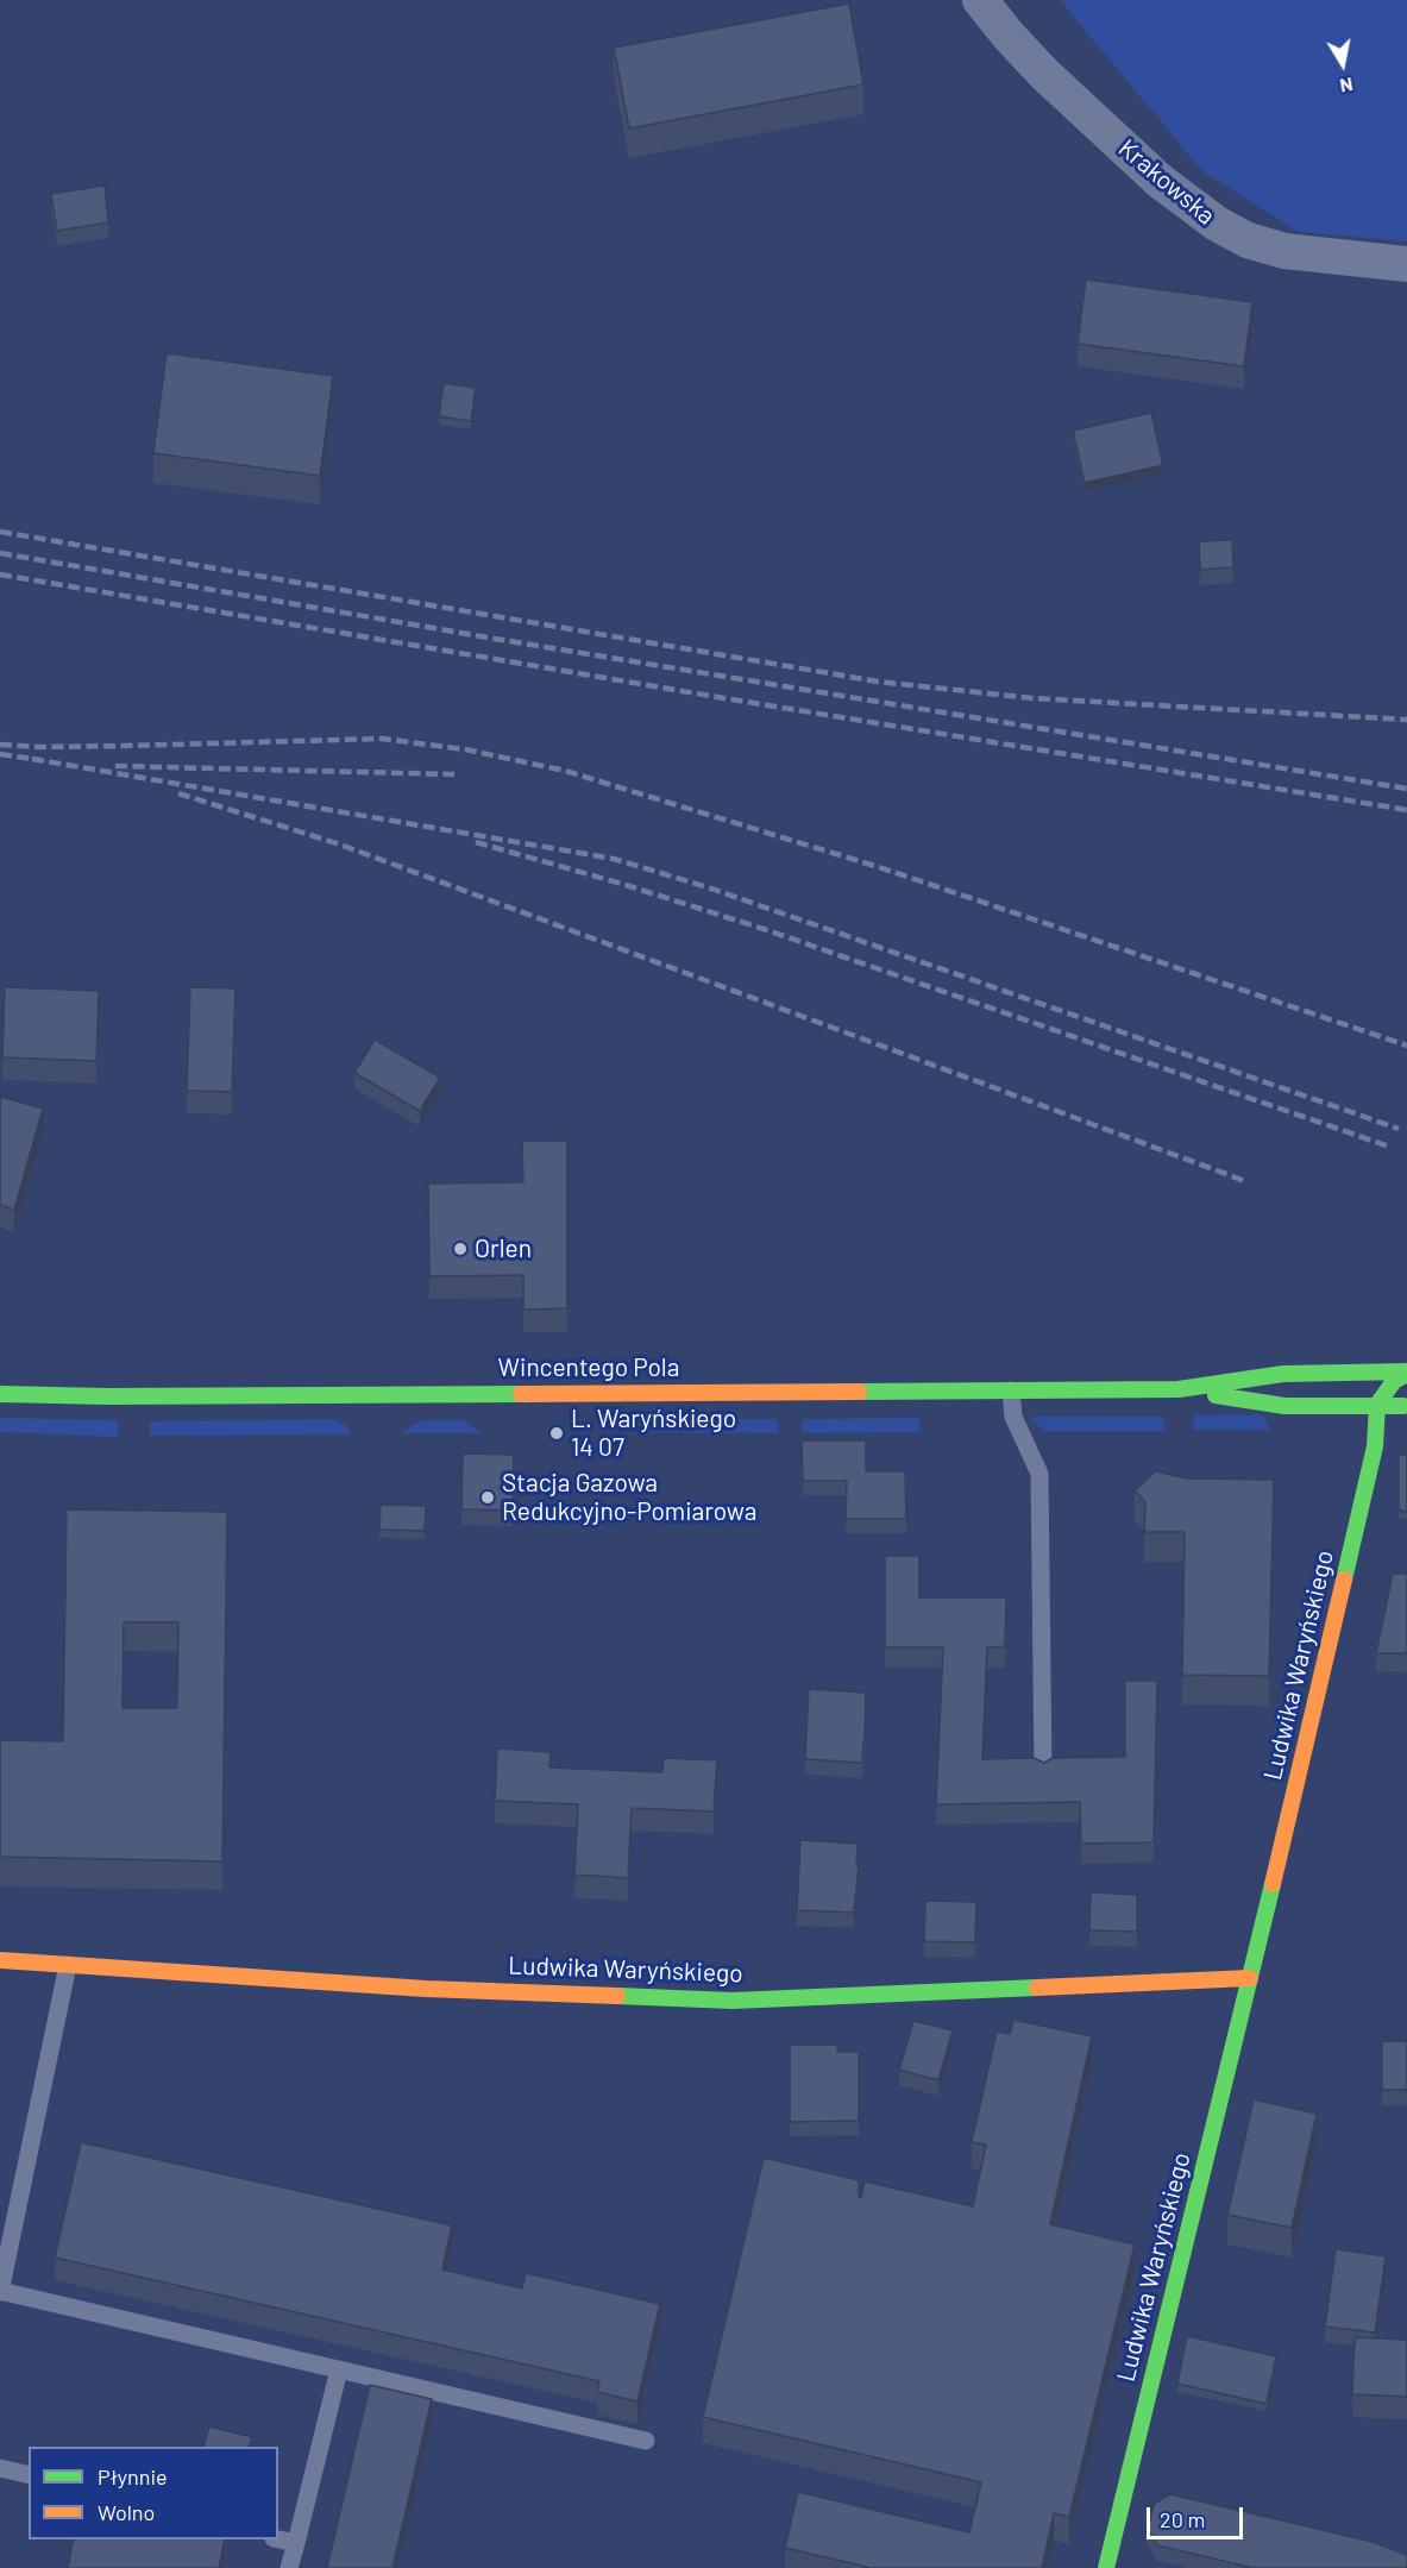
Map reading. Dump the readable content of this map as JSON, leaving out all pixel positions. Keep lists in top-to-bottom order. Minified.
{"streets":{"street":["Krakowska","Wincentego Pola","Ludwika Waryńskiego"]},"crossings":[["Wincentego Pola","Ludwika Waryńskiego"]],"places":["Orlen","L. Waryńskiego 14 07","Stacja Gazowa Redukcyjno-Pomiarowa"],"legend":["Płynnie","Wolno"],"scale_bar":"20 m","north":"bottom"}
